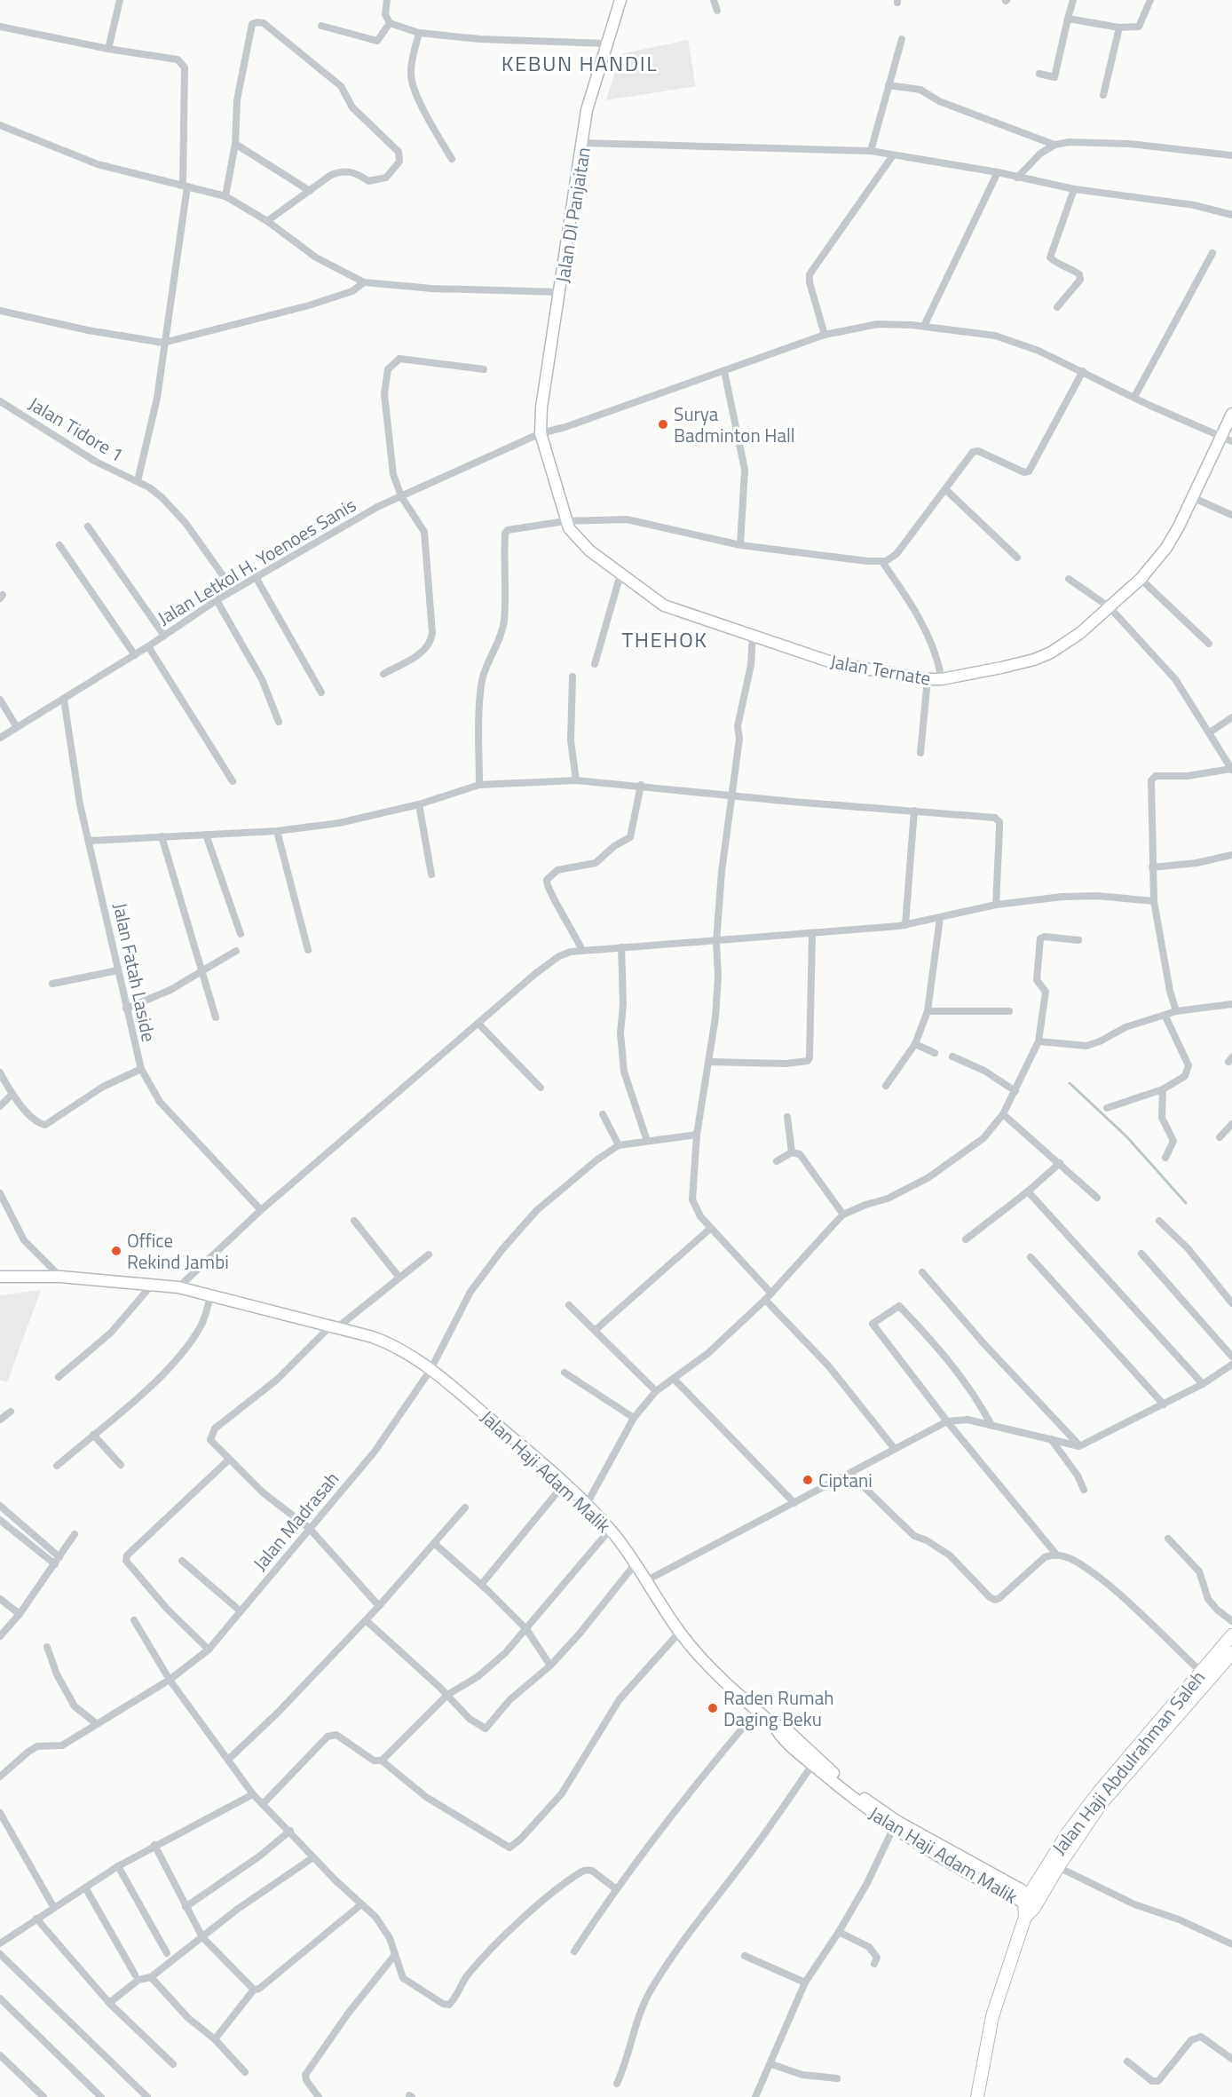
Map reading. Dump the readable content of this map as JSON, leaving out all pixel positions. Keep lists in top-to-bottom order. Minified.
{"streets":{"main road":["Jalan DI Panjaitan","Jalan Ternate","Jalan Haji Adam Malik","Jalan Haji Abdulrahman Saleh"],"street":["Jalan Tidore 1","Jalan Letkol H. Yoenoes Sanis","Jalan Fatah Laside","Jalan Madrasah"]},"crossings":[["Jalan DI Panjaitan","Jalan Letkol H. Yoenoes Sanis"],["Jalan DI Panjaitan","Jalan Ternate"],["Jalan Tidore 1","Jalan Letkol H. Yoenoes Sanis"],["Jalan Letkol H. Yoenoes Sanis","Jalan Ternate"],["Jalan Letkol H. Yoenoes Sanis","Jalan Fatah Laside"],["Jalan Haji Adam Malik","Jalan Madrasah"],["Jalan Haji Adam Malik","Jalan Haji Abdulrahman Saleh"]],"districts":["KEBUN HANDIL","THEHOK"],"places":["Surya Badminton Hall","Office Rekind Jambi","Ciptani","Raden Rumah Daging Beku"]}
